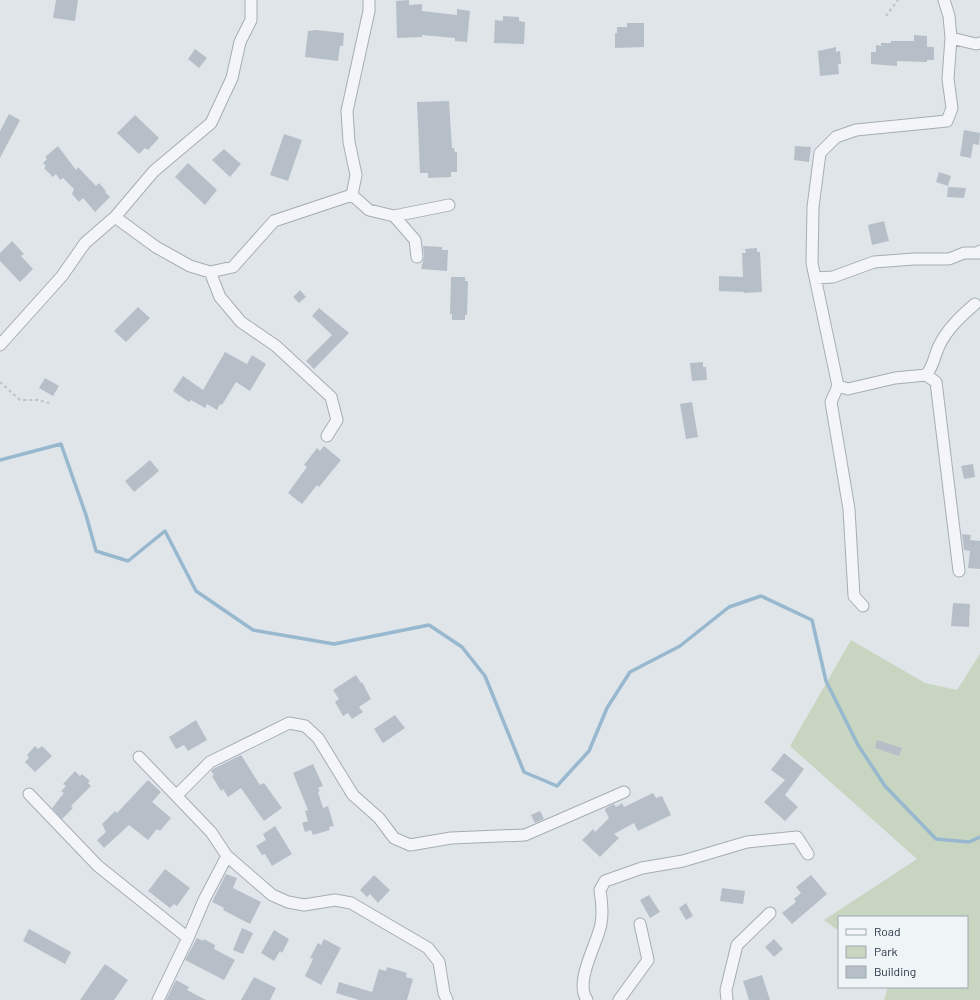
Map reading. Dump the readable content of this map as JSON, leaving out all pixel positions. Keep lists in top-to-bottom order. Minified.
{"legend":["Road","Park","Building"]}
